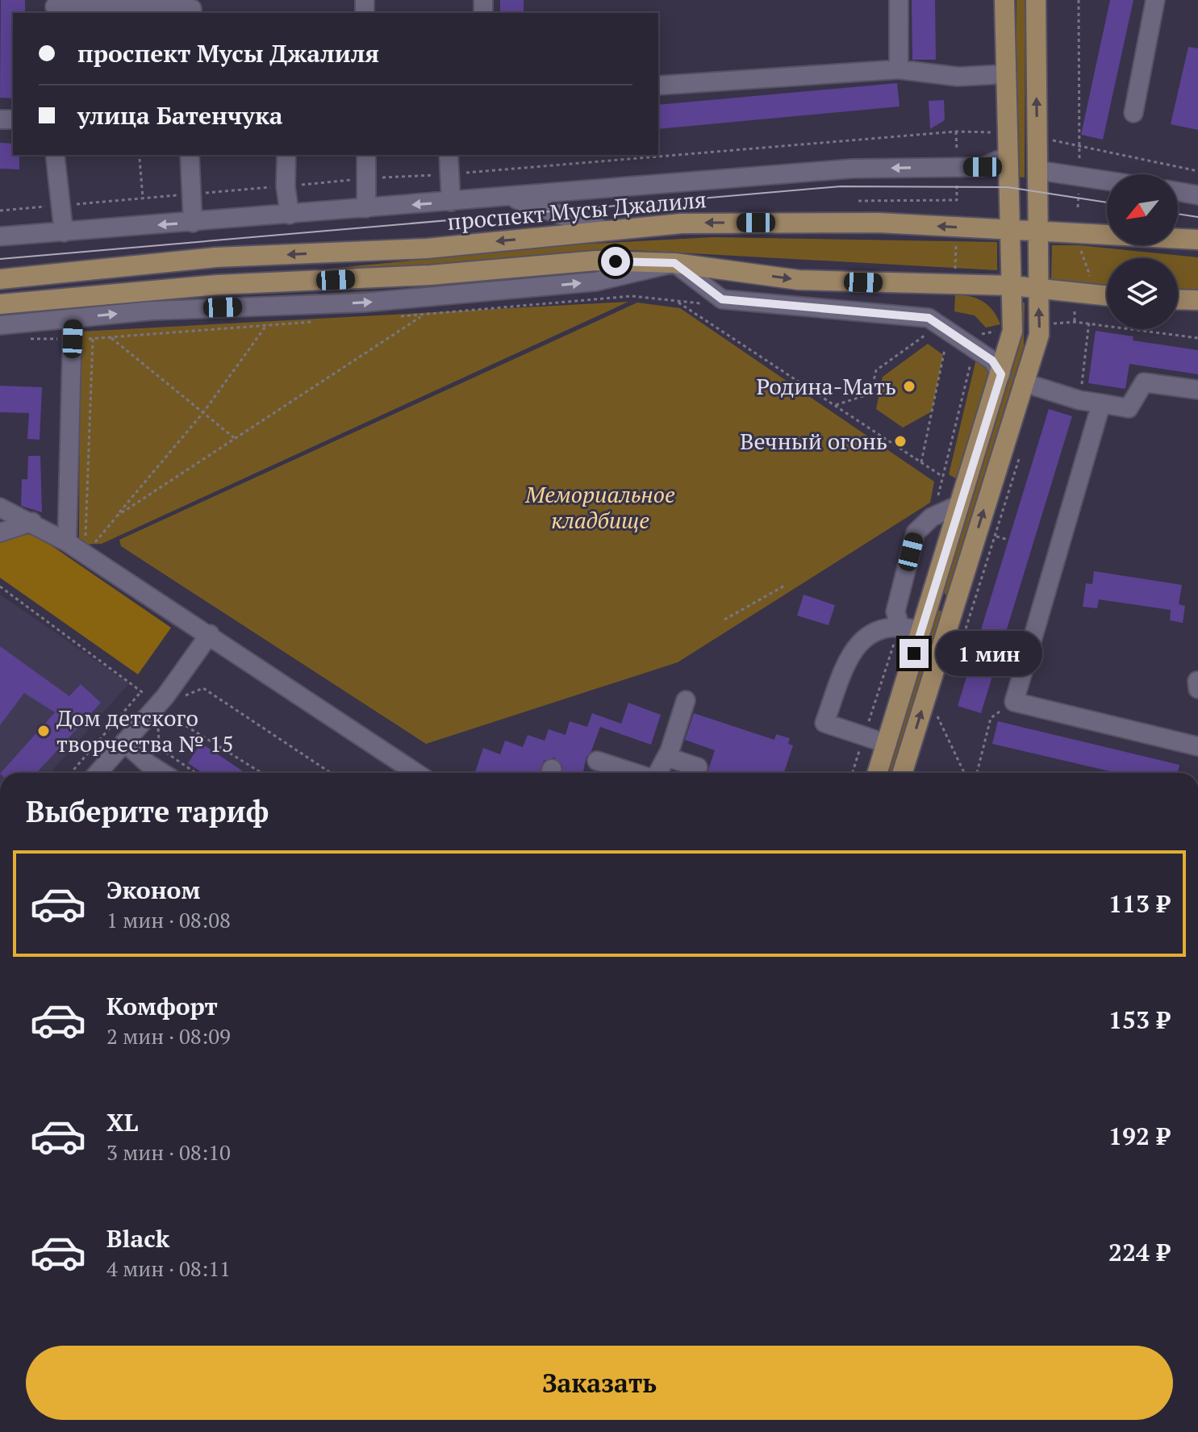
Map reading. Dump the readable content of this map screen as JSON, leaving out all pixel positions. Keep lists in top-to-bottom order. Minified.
{"streets":{"main road":["проспект Мусы Джалиля"]},"parks":["Мемориальное кладбище"],"places":["Родина-Мать","Вечный огонь","Дом детского творчества № 15"],"north":"bottom left","page":{"banner":["проспект Мусы Джалиля","улица Батенчука"],"bubble":"1 мин","heading":"Выберите тариф","list":[{"name":"Эконом","note":"1 мин · 08:08","value":"113 ₽"},{"name":"Комфорт","note":"2 мин · 08:09","value":"153 ₽"},{"name":"XL","note":"3 мин · 08:10","value":"192 ₽"},{"name":"Black","note":"4 мин · 08:11","value":"224 ₽"}],"buttons":"Заказать"}}
